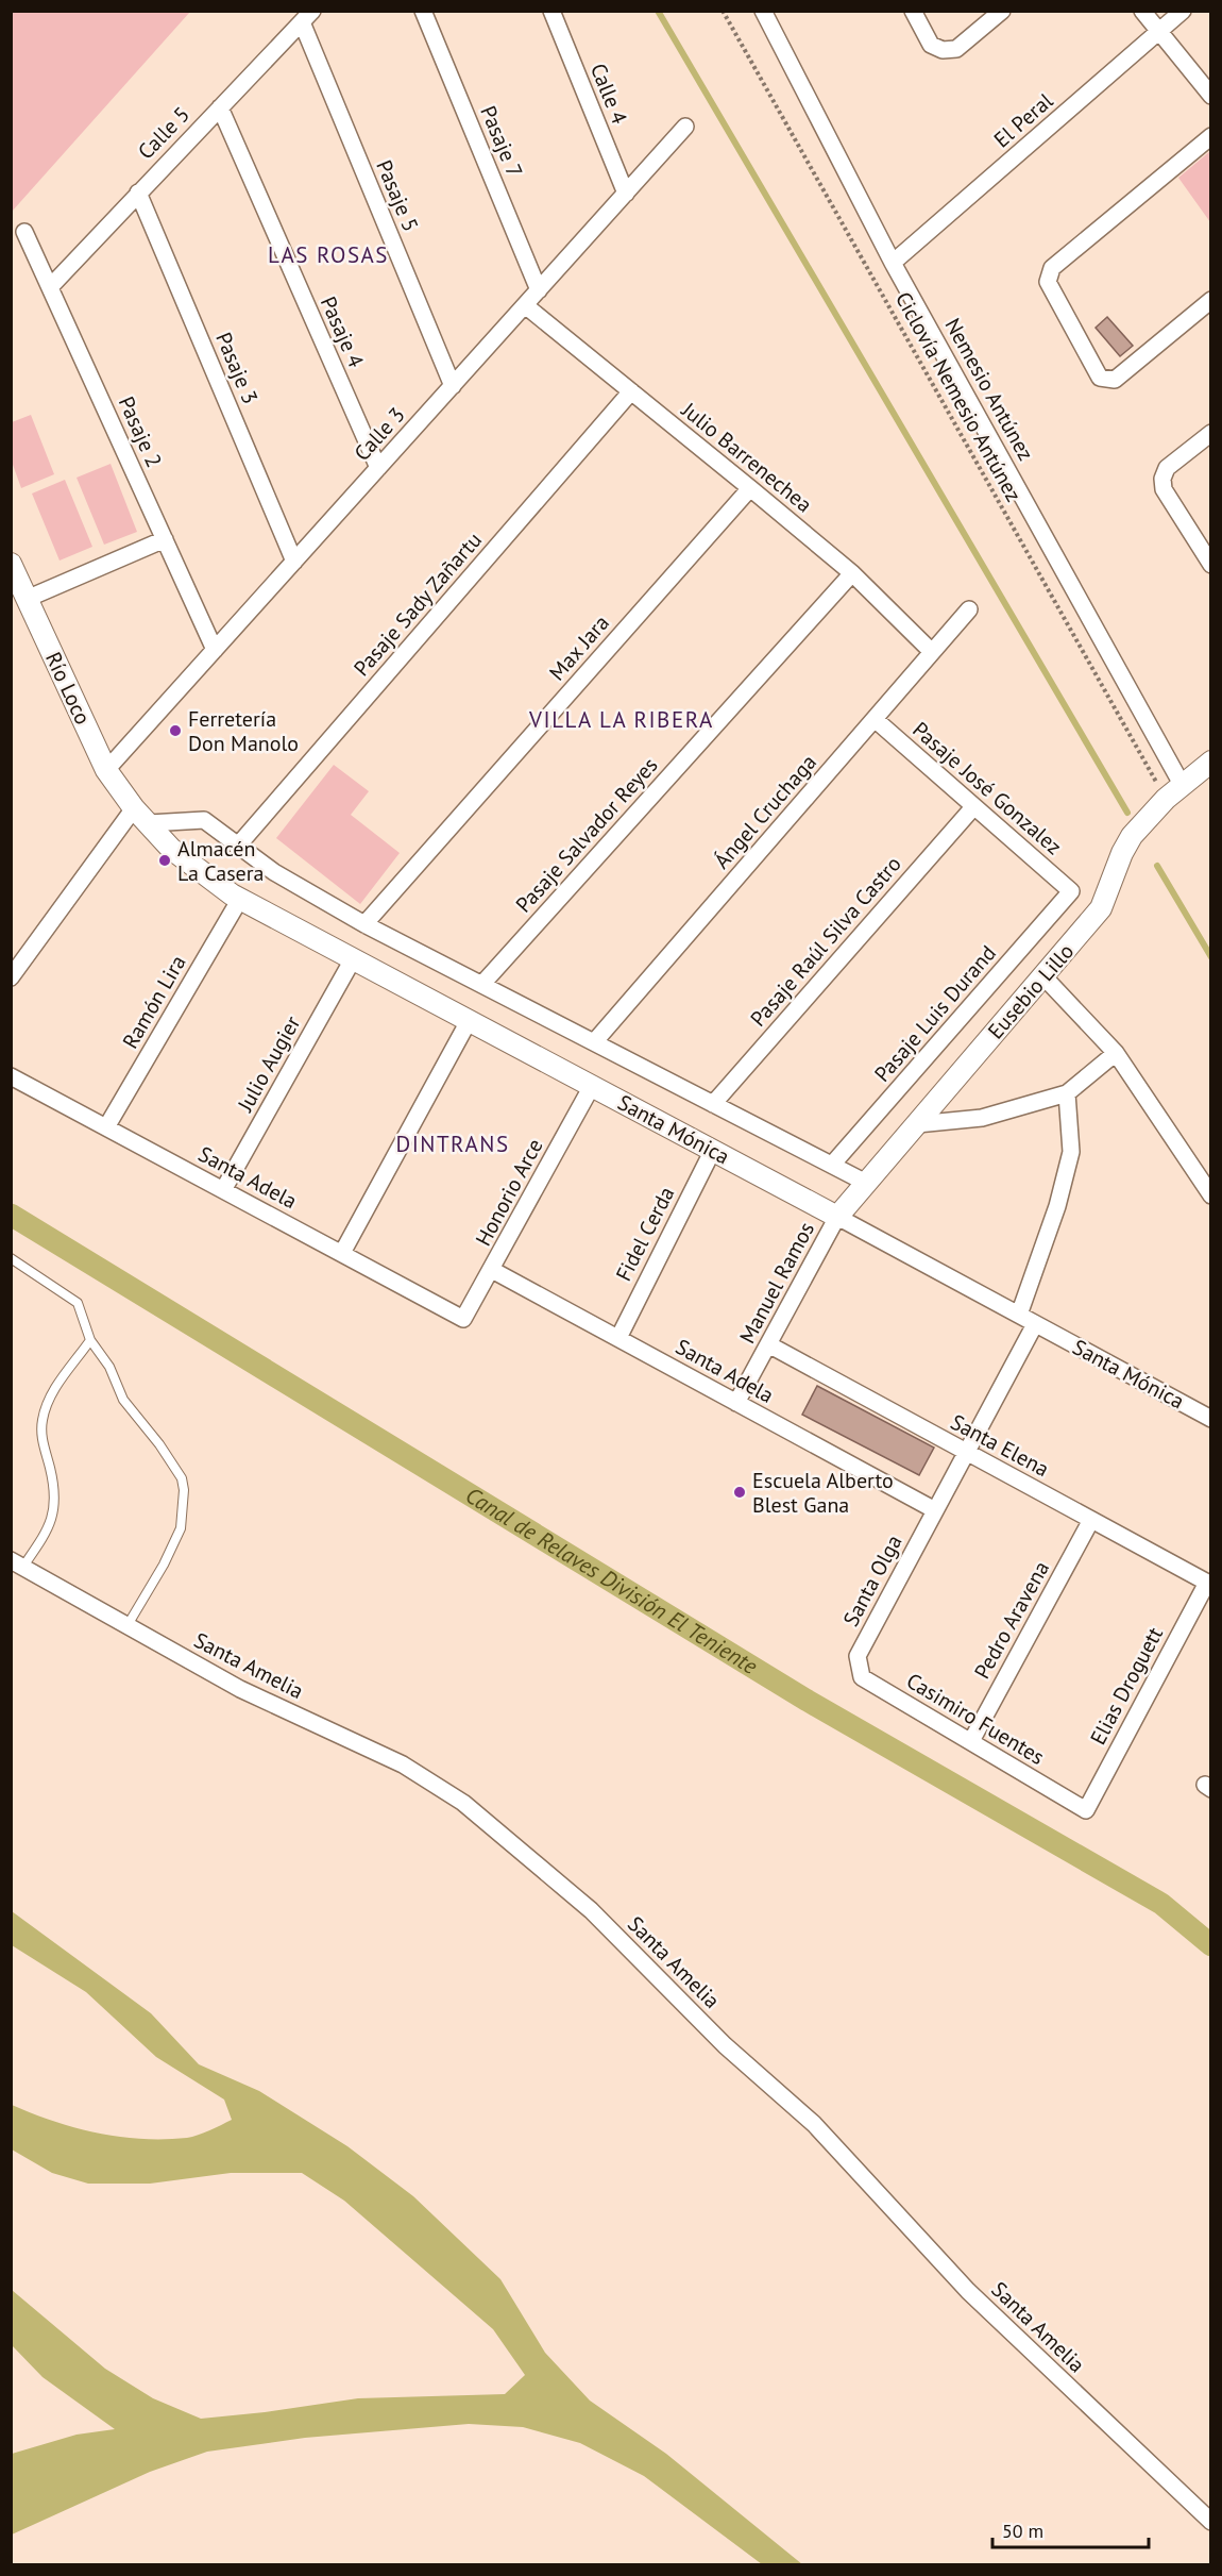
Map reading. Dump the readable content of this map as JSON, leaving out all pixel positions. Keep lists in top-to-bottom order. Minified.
{"streets":{"street":["Calle 4","El Peral","Calle 5","Pasaje 7","Pasaje 5","Pasaje 4","Pasaje 3","Nemesio Antúnez","Pasaje 2","Calle 3","Julio Barrenechea","Pasaje Sady Zañartu","Max Jara","Río Loco","Pasaje José Gonzalez","Ángel Cruchaga","Pasaje Salvador Reyes","Pasaje Raúl Silva Castro","Eusebio Lillo","Ramón Lira","Pasaje Luis Durand","Julio Augier","Santa Mónica","Santa Adela","Honorio Arce","Fidel Cerda","Manuel Ramos","Santa Elena","Santa Olga","Pedro Aravena","Santa Amelia","Elias Droguett","Casimiro Fuentes"],"path":["Ciclovía Nemesio Antúnez"]},"crossings":[["Calle 4","Calle 3"],["El Peral","Nemesio Antúnez"],["Calle 5","Pasaje 5"],["Calle 5","Pasaje 4"],["Calle 5","Pasaje 3"],["Calle 5","Pasaje 2"],["Pasaje 7","Calle 3"],["Pasaje 5","Calle 3"],["Pasaje 4","Calle 3"],["Pasaje 3","Calle 3"],["Nemesio Antúnez","Eusebio Lillo"],["Ciclovía Nemesio Antúnez","Eusebio Lillo"],["Pasaje 2","Calle 3"],["Calle 3","Julio Barrenechea"],["Calle 3","Río Loco"],["Julio Barrenechea","Pasaje Sady Zañartu"],["Julio Barrenechea","Max Jara"],["Julio Barrenechea","Ángel Cruchaga"],["Julio Barrenechea","Pasaje Salvador Reyes"],["Pasaje Sady Zañartu","Santa Mónica"],["Max Jara","Santa Mónica"],["Río Loco","Santa Mónica"],["Pasaje José Gonzalez","Ángel Cruchaga"],["Pasaje José Gonzalez","Pasaje Raúl Silva Castro"],["Pasaje José Gonzalez","Pasaje Luis Durand"],["Ángel Cruchaga","Santa Mónica"],["Pasaje Salvador Reyes","Santa Mónica"],["Pasaje Raúl Silva Castro","Santa Mónica"],["Eusebio Lillo","Santa Mónica"],["Eusebio Lillo","Manuel Ramos"],["Ramón Lira","Santa Mónica"],["Ramón Lira","Santa Adela"],["Pasaje Luis Durand","Santa Mónica"],["Julio Augier","Santa Mónica"],["Julio Augier","Santa Adela"],["Santa Mónica","Honorio Arce"],["Santa Mónica","Fidel Cerda"],["Santa Mónica","Manuel Ramos"],["Santa Mónica","Santa Olga"],["Santa Adela","Honorio Arce"],["Santa Adela","Fidel Cerda"],["Santa Adela","Manuel Ramos"],["Santa Adela","Santa Olga"],["Manuel Ramos","Santa Elena"],["Santa Elena","Santa Olga"],["Santa Elena","Pedro Aravena"],["Santa Elena","Elias Droguett"],["Santa Olga","Casimiro Fuentes"],["Pedro Aravena","Casimiro Fuentes"],["Elias Droguett","Casimiro Fuentes"]],"districts":["LAS ROSAS","VILLA LA RIBERA","DINTRANS"],"water":["Canal de Relaves División El Teniente"],"places":["Ferretería Don Manolo","Almacén La Casera","Escuela Alberto Blest Gana"],"scale_bar":"50 m"}
